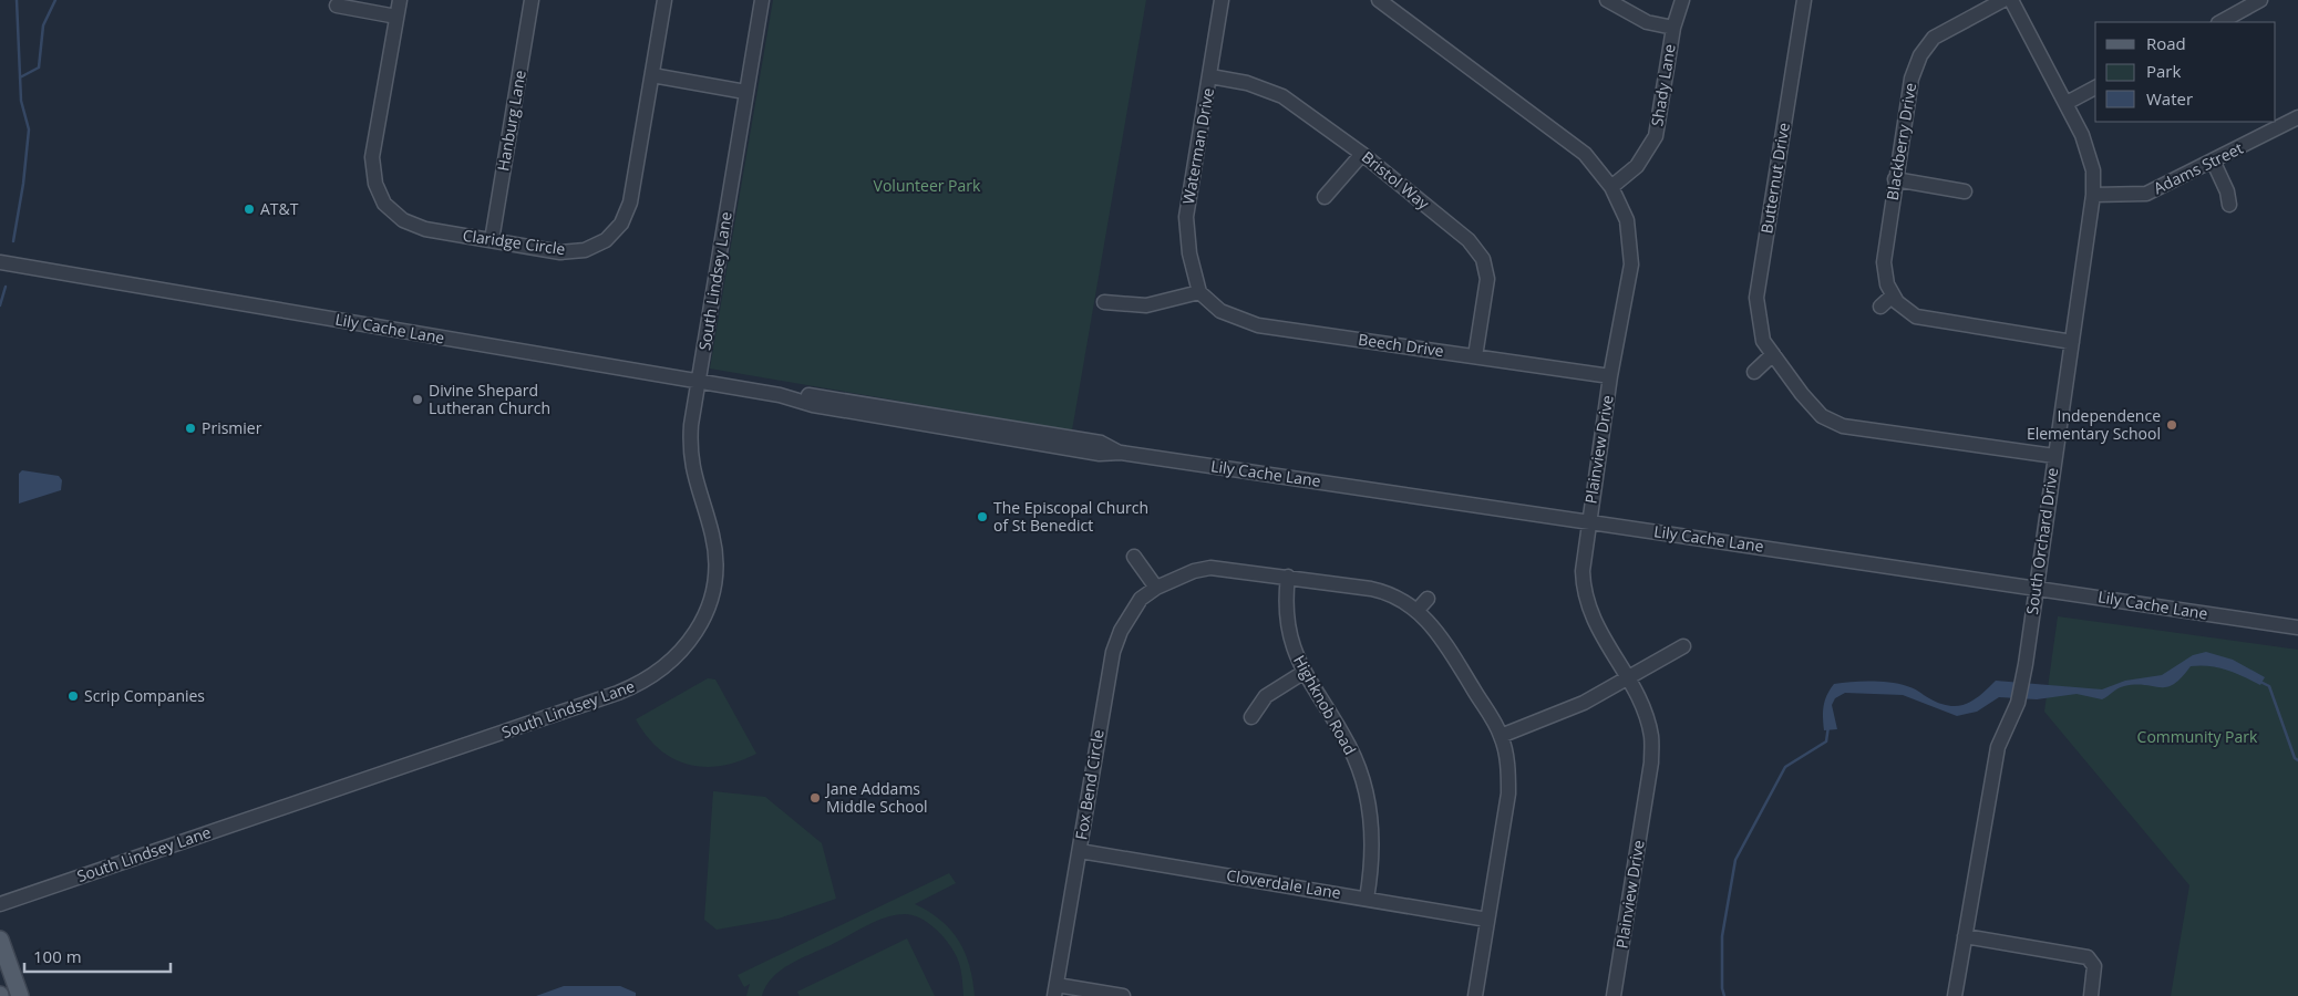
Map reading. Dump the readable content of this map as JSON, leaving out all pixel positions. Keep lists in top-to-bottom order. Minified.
{"streets":{"street":["Shady Lane","Hanburg Lane","Blackberry Drive","Waterman Drive","Adams Street","Butternut Drive","Bristol Way","Claridge Circle","South Lindsey Lane","Lily Cache Lane","Beech Drive","Plainview Drive","South Orchard Drive","Highknob Road","Fox Bend Circle","Cloverdale Lane"]},"crossings":[["Shady Lane","Plainview Drive"],["Hanburg Lane","Claridge Circle"],["Waterman Drive","Bristol Way"],["Waterman Drive","Beech Drive"],["Adams Street","South Orchard Drive"],["Butternut Drive","South Orchard Drive"],["Bristol Way","Beech Drive"],["South Lindsey Lane","Lily Cache Lane"],["Lily Cache Lane","Plainview Drive"],["Lily Cache Lane","South Orchard Drive"],["Beech Drive","Plainview Drive"],["Highknob Road","Fox Bend Circle"],["Highknob Road","Cloverdale Lane"],["Fox Bend Circle","Cloverdale Lane"]],"parks":["Volunteer Park","Community Park"],"places":["AT&T","Divine Shepard Lutheran Church","Independence Elementary School","Prismier","The Episcopal Church of St Benedict","Scrip Companies","Jane Addams Middle School"],"legend":["Road","Park","Water"],"scale_bar":"100 m"}
